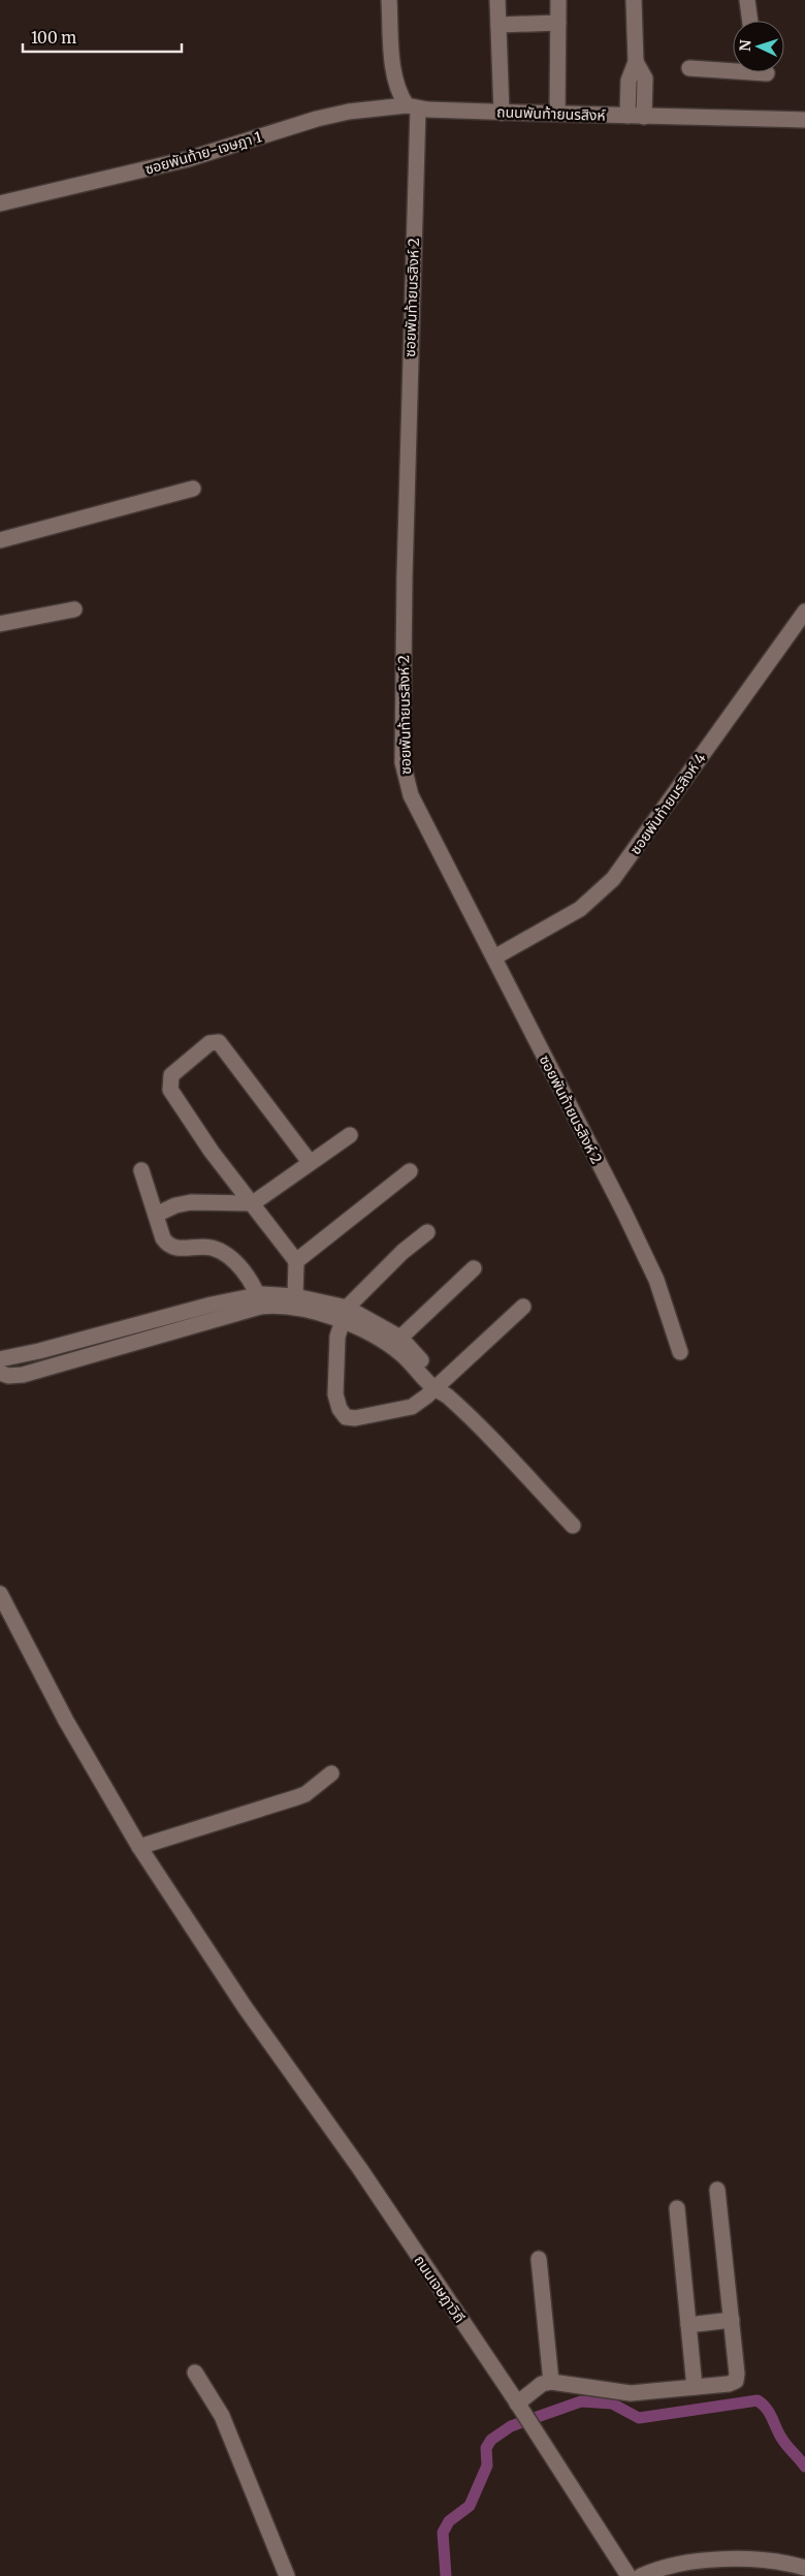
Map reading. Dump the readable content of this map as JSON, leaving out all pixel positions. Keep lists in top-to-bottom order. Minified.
{"streets":{"street":["ถนนพันท้ายนรสิงห์","ซอยพันท้าย-เจษฎา 1","ซอยพันท้ายนรสิงห์ 2","ซอยพันท้ายนรสิงห์ 4","ถนนเจษฎาวิถี"]},"crossings":[["ถนนพันท้ายนรสิงห์","ซอยพันท้าย-เจษฎา 1"],["ถนนพันท้ายนรสิงห์","ซอยพันท้ายนรสิงห์ 2"],["ซอยพันท้าย-เจษฎา 1","ซอยพันท้ายนรสิงห์ 2"],["ซอยพันท้ายนรสิงห์ 2","ซอยพันท้ายนรสิงห์ 4"]],"scale_bar":"100 m","north":"left"}
